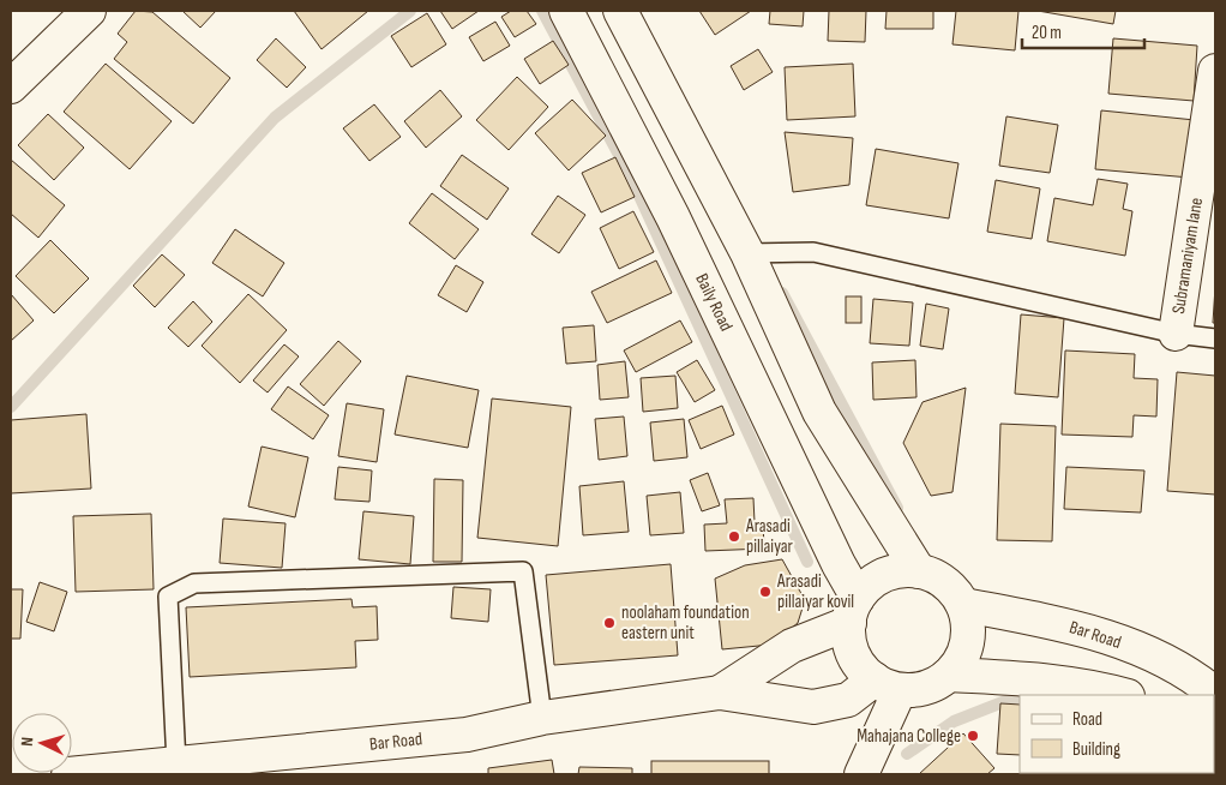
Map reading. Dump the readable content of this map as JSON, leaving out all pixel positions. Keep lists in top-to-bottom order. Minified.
{"streets":{"main road":["Subramaniyam lane","Baily Road","Bar Road"]},"crossings":[["Baily Road","Bar Road"]],"places":["Arasadi pillaiyar","Arasadi pillaiyar kovil","noolaham foundation eastern unit","Mahajana College"],"legend":["Road","Building"],"scale_bar":"20 m","north":"left"}
